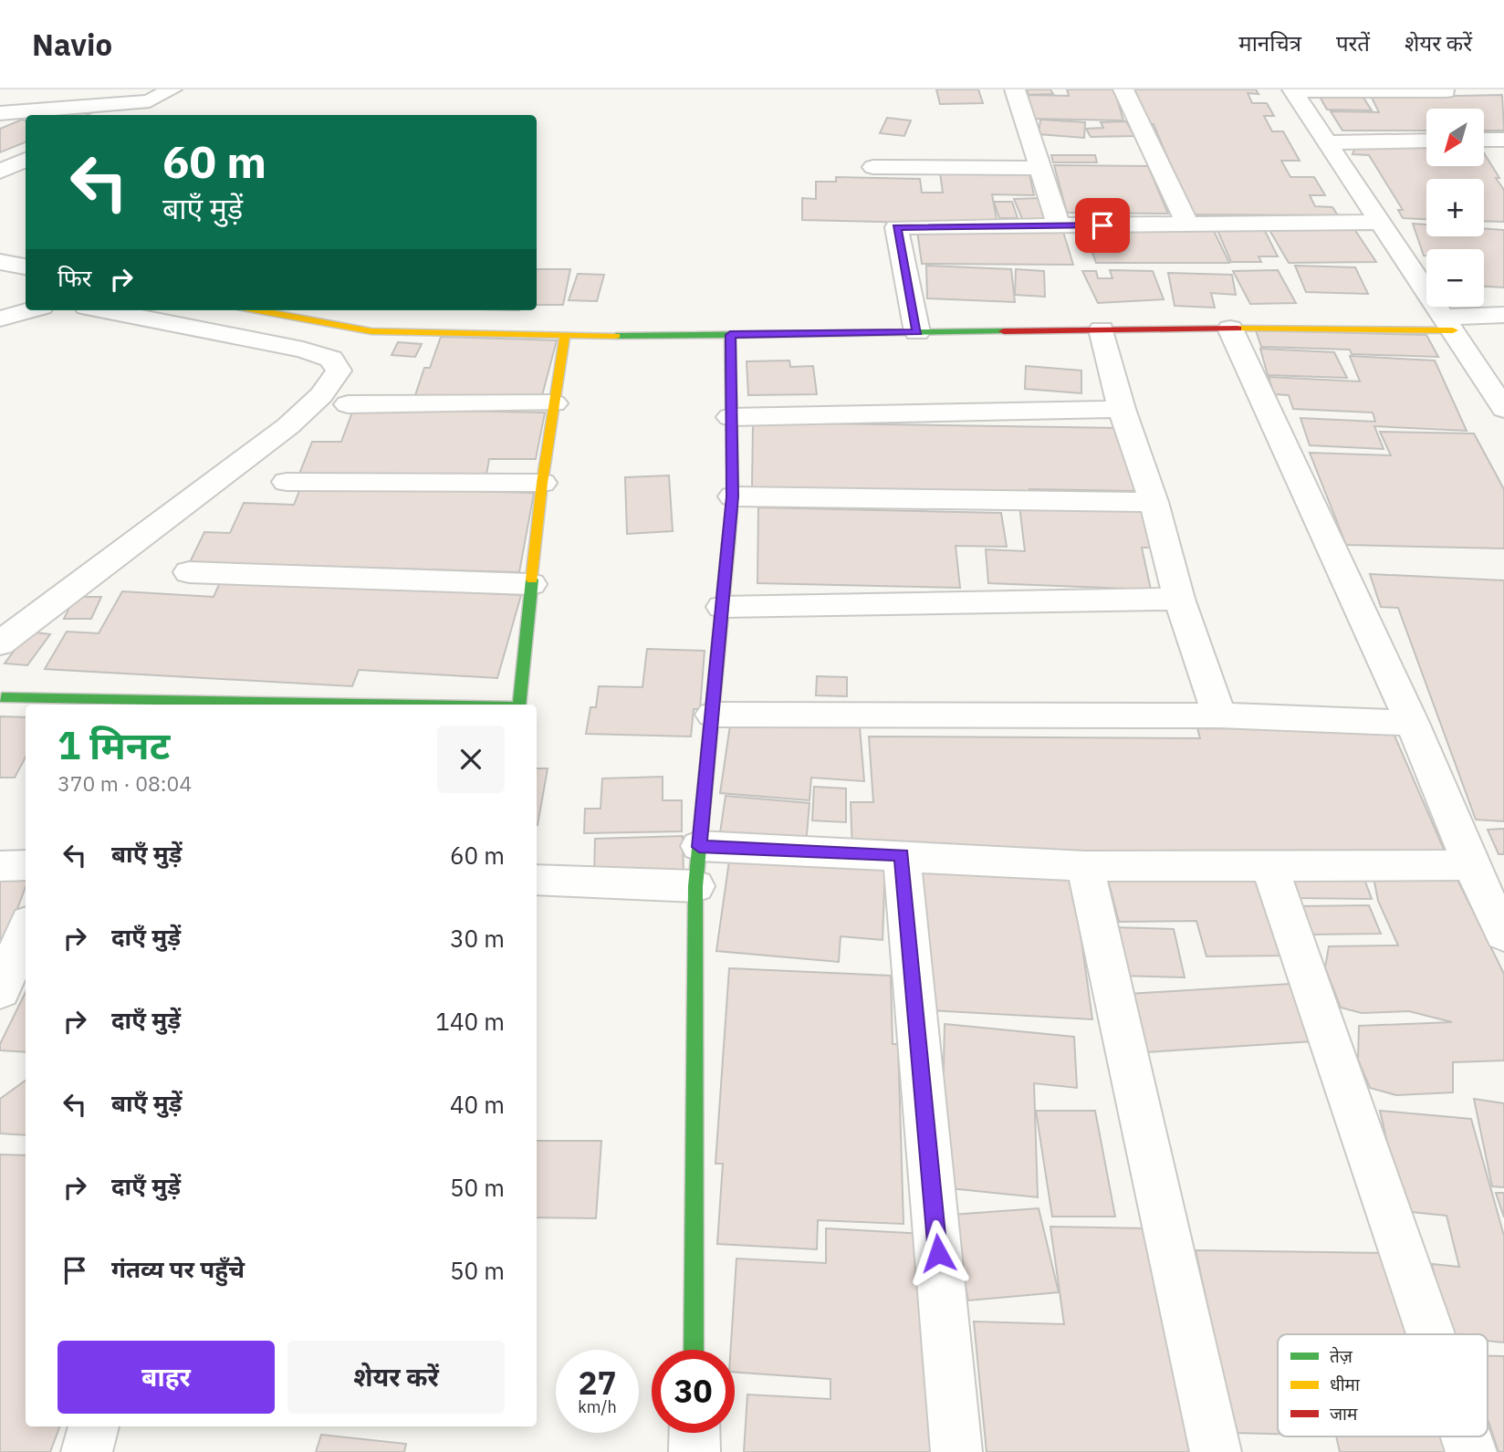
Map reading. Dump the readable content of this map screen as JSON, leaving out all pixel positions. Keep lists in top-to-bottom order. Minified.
{"legend":["तेज़","धीमा","जाम"],"north":"bottom left","page":{"header":"Navio","nav":["मानचित्र","परतें","शेयर करें"],"map_buttons":["+","−"],"turn":["60 m","बाएँ मुड़ें"],"then":"फिर","heading":["1 मिनट","370 m · 08:04"],"list":[{"name":"बाएँ मुड़ें","value":"60 m"},{"name":"दाएँ मुड़ें","value":"30 m"},{"name":"दाएँ मुड़ें","value":"140 m"},{"name":"बाएँ मुड़ें","value":"40 m"},{"name":"दाएँ मुड़ें","value":"50 m"},{"name":"गंतव्य पर पहुँचे","value":"50 m"}],"buttons":["बाहर","शेयर करें"],"speed":"27 km/h","limit":"30"}}
